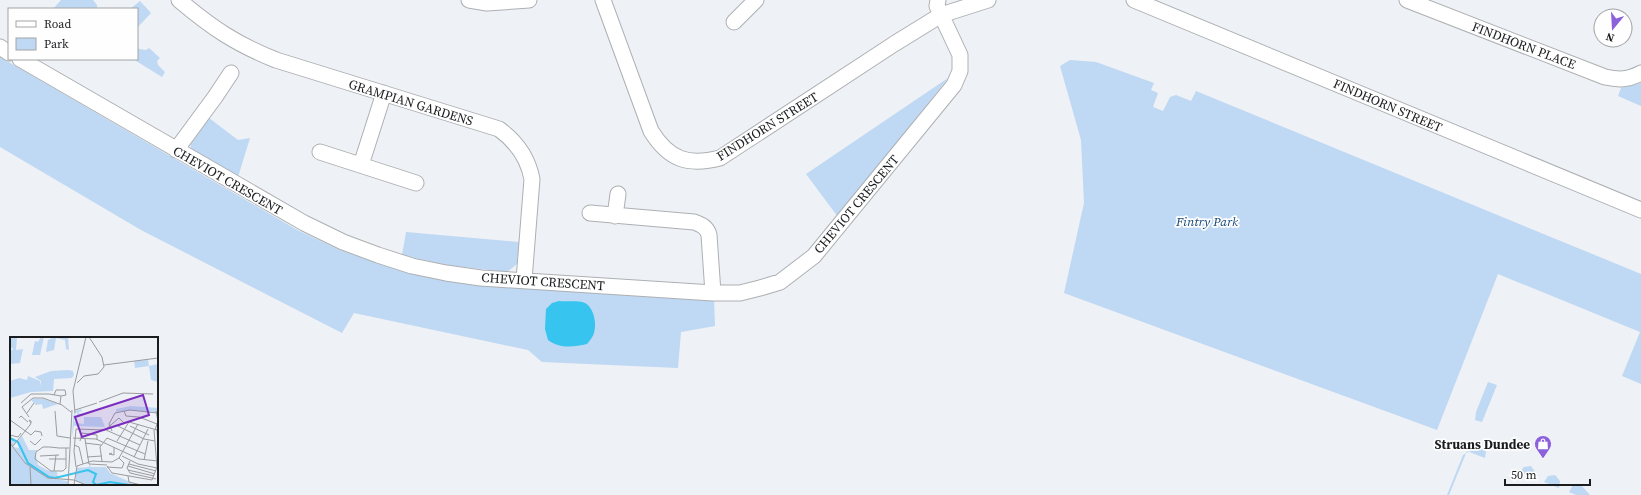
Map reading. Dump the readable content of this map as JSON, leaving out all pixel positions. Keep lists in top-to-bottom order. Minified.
{"streets":{"street":["FINDHORN PLACE","GRAMPIAN GARDENS","FINDHORN STREET","CHEVIOT CRESCENT"]},"crossings":[["GRAMPIAN GARDENS","CHEVIOT CRESCENT"],["FINDHORN STREET","CHEVIOT CRESCENT"]],"parks":["Fintry Park"],"places":{"shop":["Struans Dundee"]},"legend":["Road","Park"],"scale_bar":"50 m","north":"bottom"}
